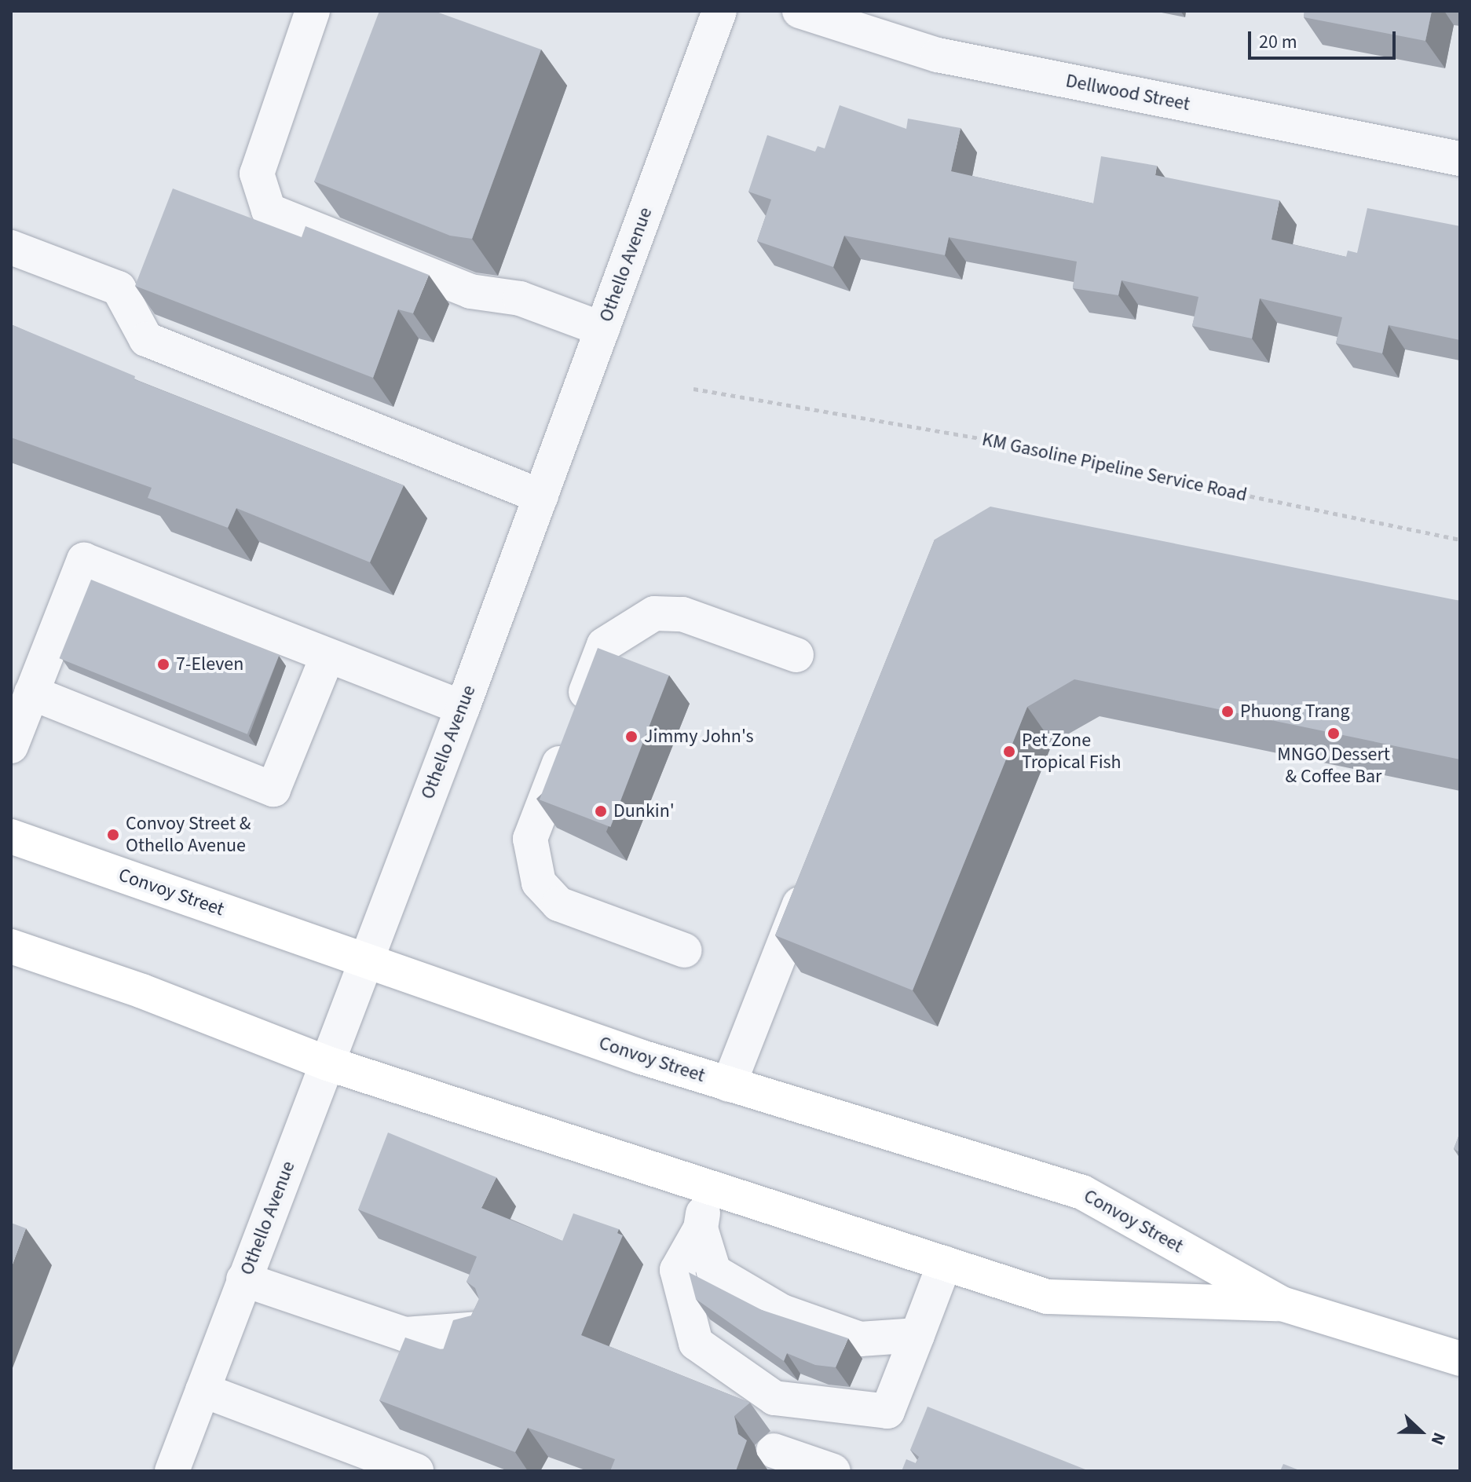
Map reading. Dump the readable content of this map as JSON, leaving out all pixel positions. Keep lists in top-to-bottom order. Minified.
{"streets":{"main road":["Convoy Street"],"street":["Dellwood Street","Othello Avenue"],"path":["KM Gasoline Pipeline Service Road"]},"crossings":[["Othello Avenue","Convoy Street"]],"places":["7-Eleven","Phuong Trang","MNGO Dessert & Coffee Bar","Jimmy John's","Pet Zone Tropical Fish","Dunkin'","Convoy Street & Othello Avenue"],"scale_bar":"20 m","north":"right"}
